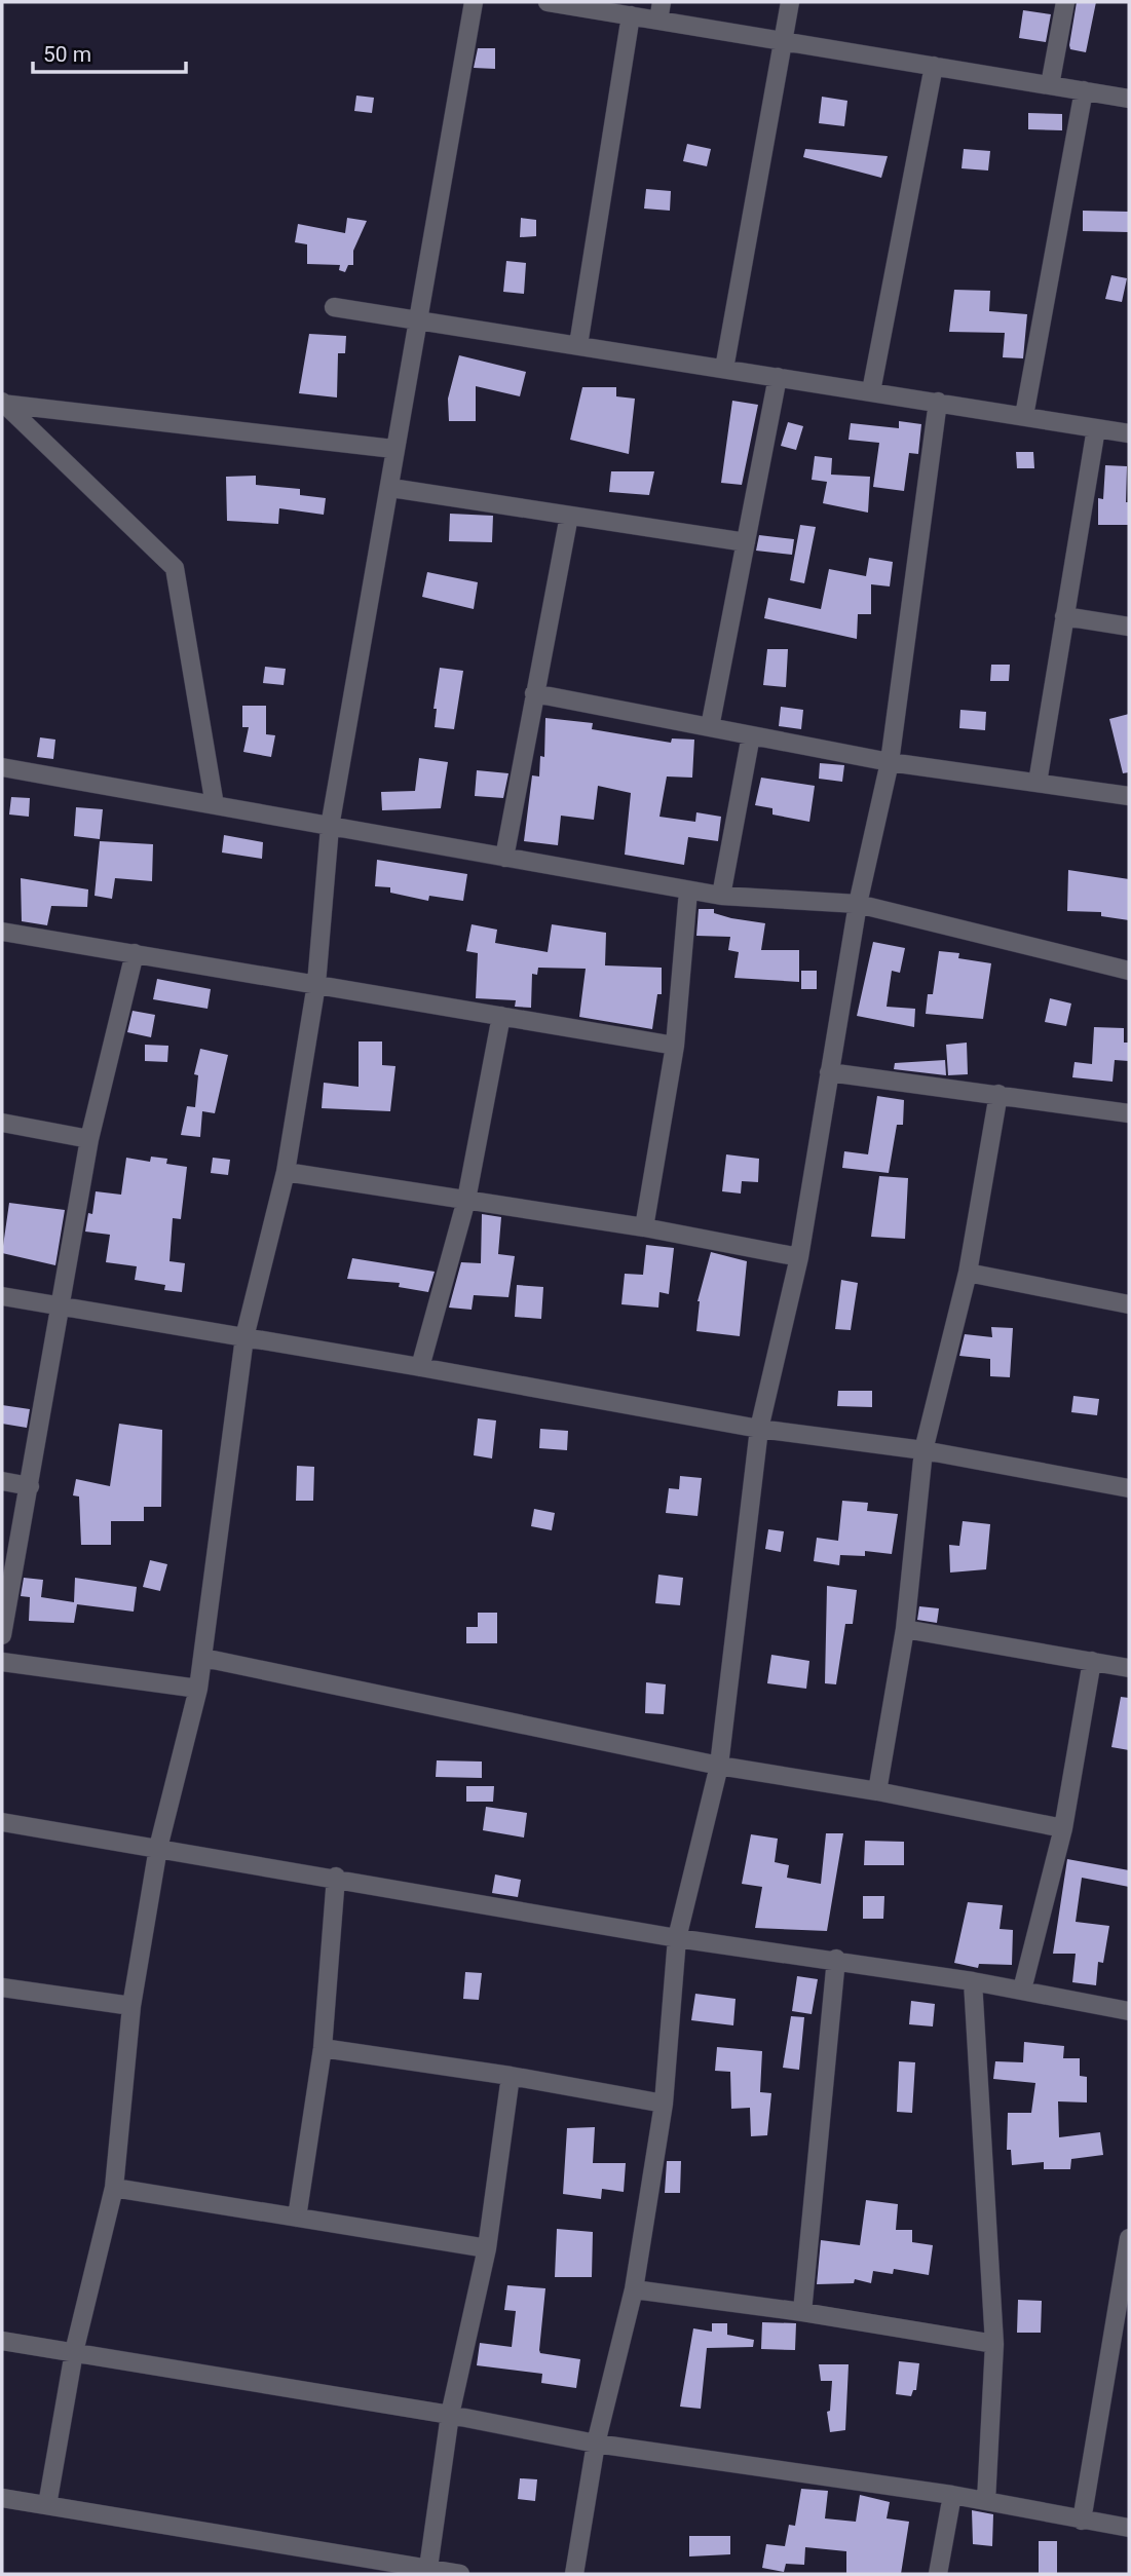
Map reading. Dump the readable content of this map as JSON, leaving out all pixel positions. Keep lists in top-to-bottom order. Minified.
{"scale_bar":"50 m"}
